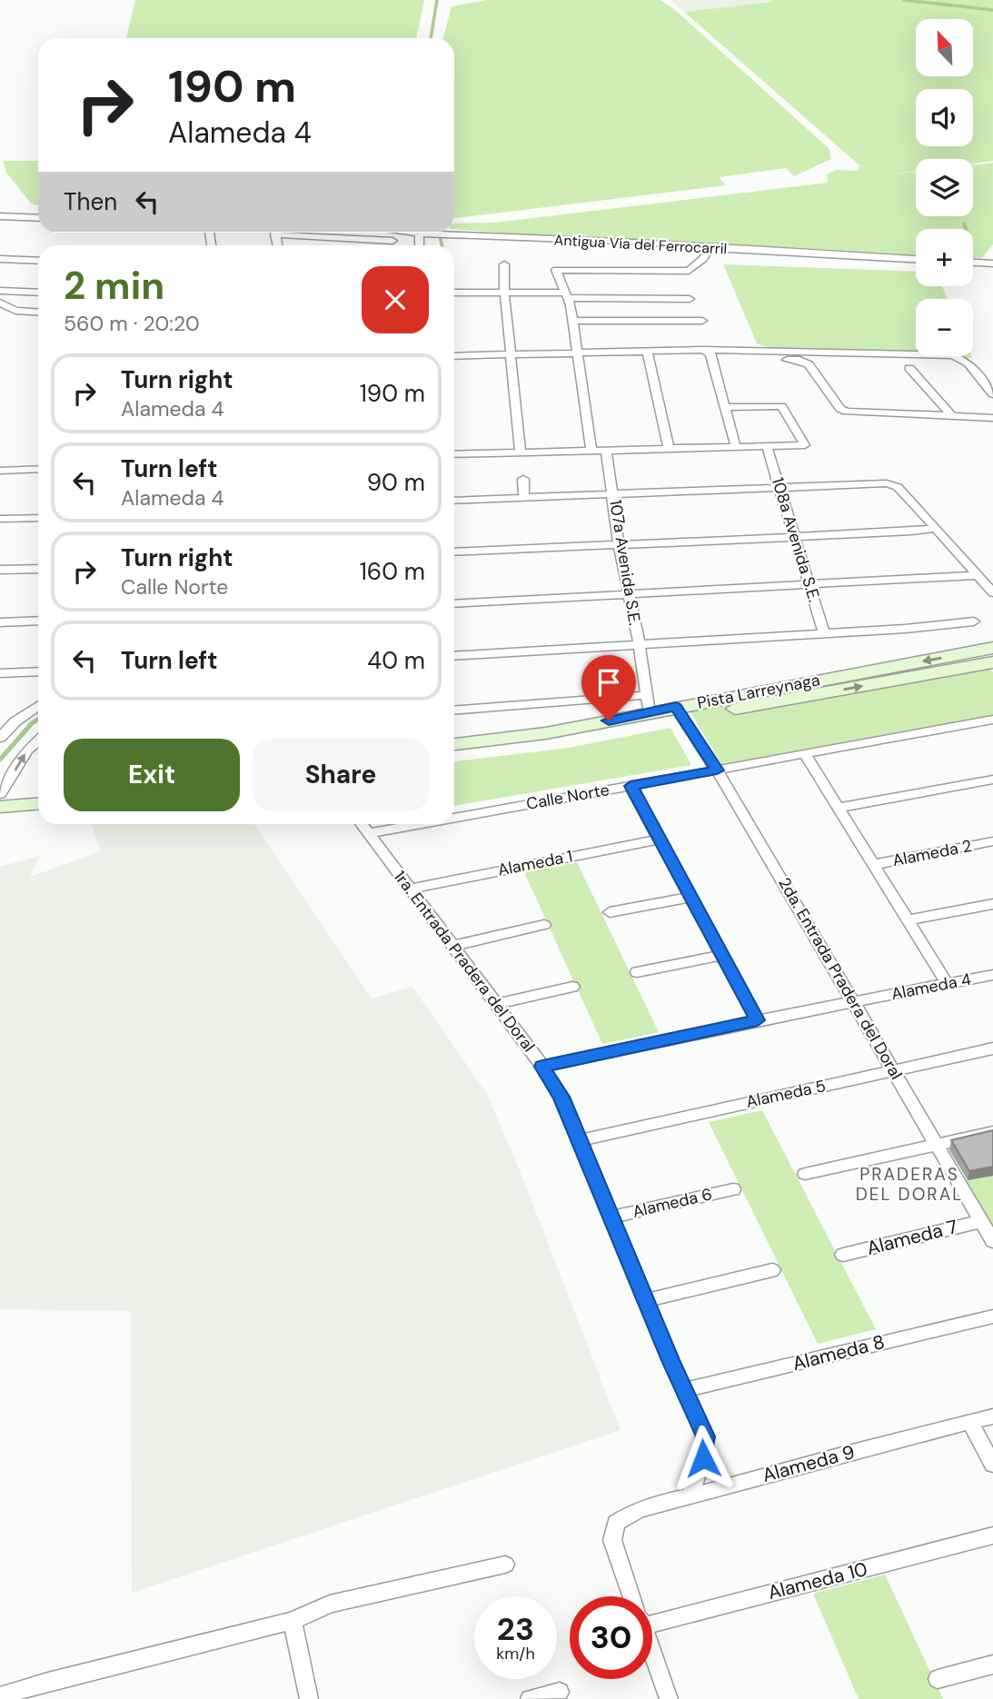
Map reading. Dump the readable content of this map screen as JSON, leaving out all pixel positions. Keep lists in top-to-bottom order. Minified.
{"streets":{"main road":["Pista Larreynaga"],"street":["Antigua Vía del Ferrocarril","108a Avenida S.E.","107a Avenida S.E.","Calle Norte","Alameda 2","Alameda 1","1ra. Entrada Pradera del Doral","2da. Entrada Pradera del Doral","Alameda 4","Alameda 5","Alameda 6","Alameda 7","Alameda 8","Alameda 9","Alameda 10"]},"crossings":[["107a Avenida S.E.","Pista Larreynaga"],["Pista Larreynaga","2da. Entrada Pradera del Doral"],["Calle Norte","1ra. Entrada Pradera del Doral"],["Calle Norte","2da. Entrada Pradera del Doral"],["Alameda 1","1ra. Entrada Pradera del Doral"],["1ra. Entrada Pradera del Doral","Alameda 4"],["1ra. Entrada Pradera del Doral","Alameda 5"],["1ra. Entrada Pradera del Doral","Alameda 6"],["1ra. Entrada Pradera del Doral","Alameda 8"],["1ra. Entrada Pradera del Doral","Alameda 9"],["2da. Entrada Pradera del Doral","Alameda 4"],["2da. Entrada Pradera del Doral","Alameda 5"],["2da. Entrada Pradera del Doral","Alameda 7"]],"districts":["PRADERAS DEL DORAL"],"north":"top left","page":{"map_buttons":["+","−"],"turn":["190 m","Alameda 4"],"then":"Then","heading":["2 min","560 m · 20:20"],"list":[{"name":"Turn right","note":"Alameda 4","value":"190 m"},{"name":"Turn left","note":"Alameda 4","value":"90 m"},{"name":"Turn right","note":"Calle Norte","value":"160 m"},{"name":"Turn left","value":"40 m"}],"buttons":["Exit","Share"],"speed":"23 km/h","limit":"30"}}
